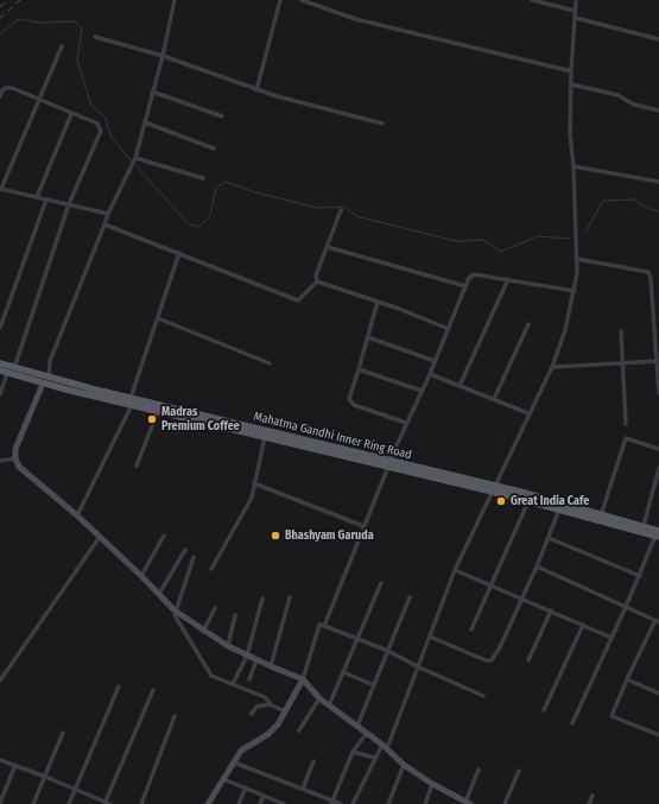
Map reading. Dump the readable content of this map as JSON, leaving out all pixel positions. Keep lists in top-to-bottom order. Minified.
{"streets":{"main road":["Mahatma Gandhi Inner Ring Road"]},"places":["Madras Premium Coffee","Great India Cafe","Bhashyam Garuda"]}
